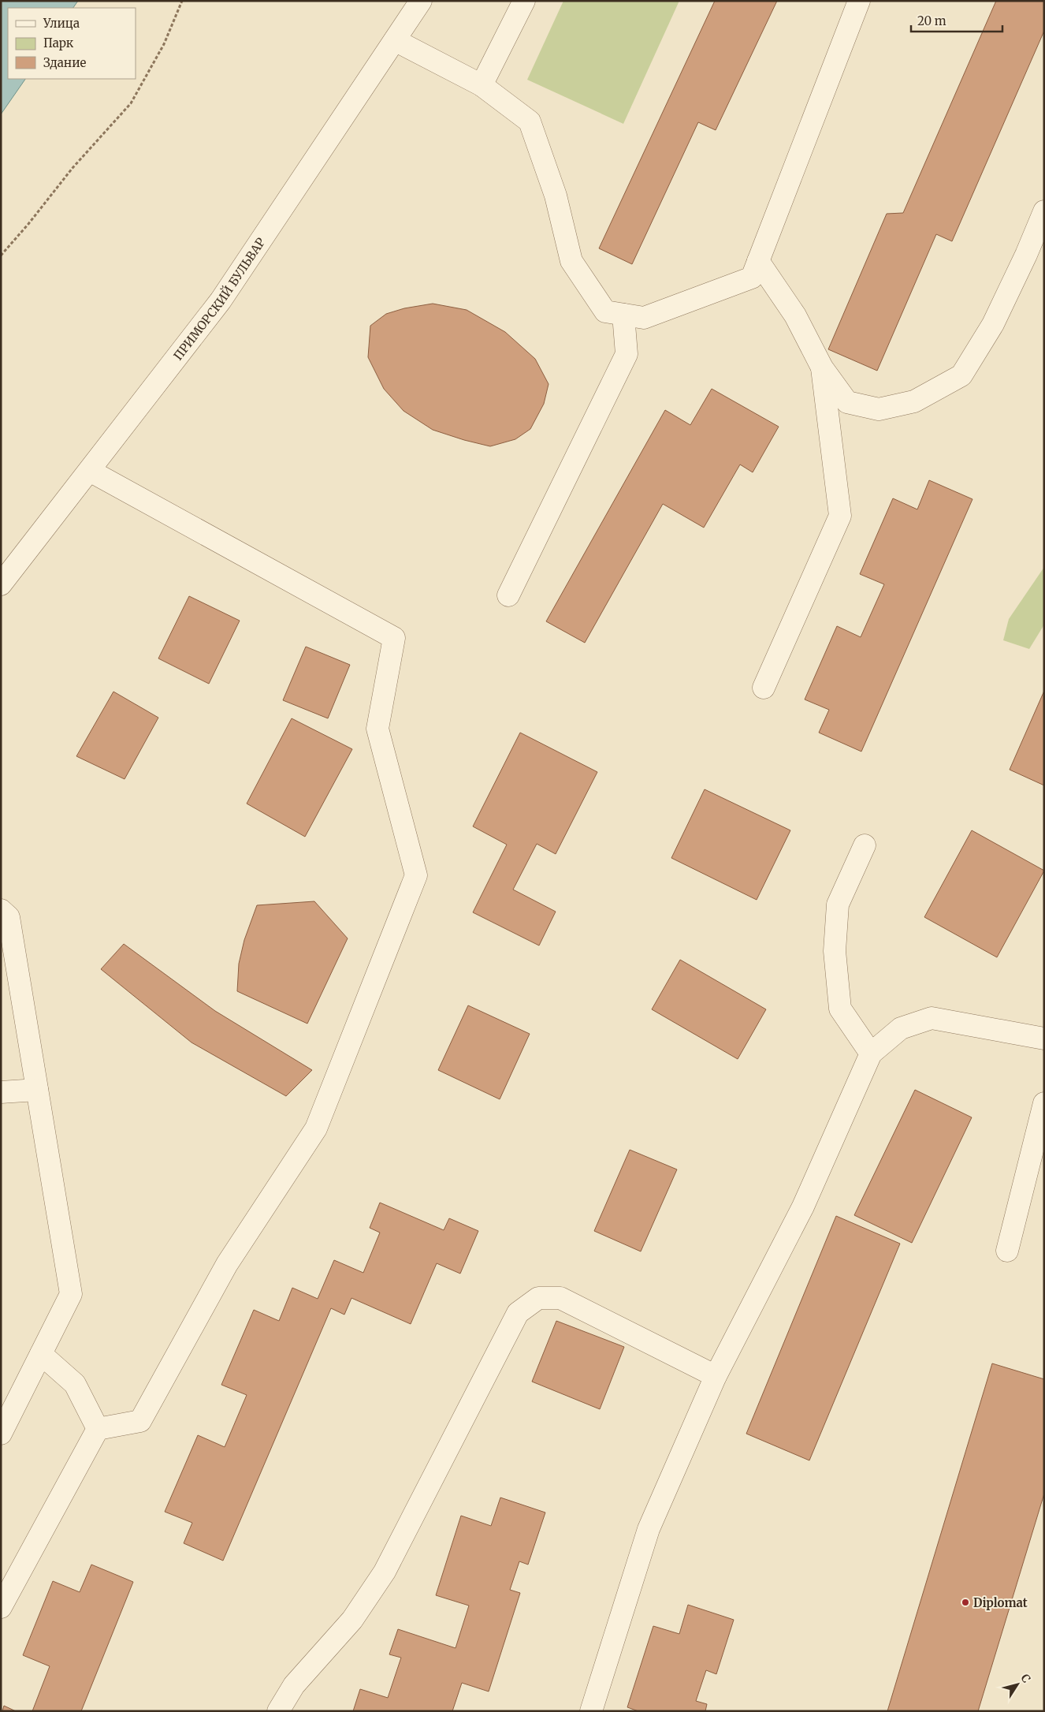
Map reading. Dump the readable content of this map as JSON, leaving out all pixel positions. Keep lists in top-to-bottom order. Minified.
{"streets":{"street":["ПРИМОРСКИЙ БУЛЬВАР"]},"places":["Diplomat"],"legend":["Улица","Парк","Здание"],"scale_bar":"20 m","north":"top right"}
